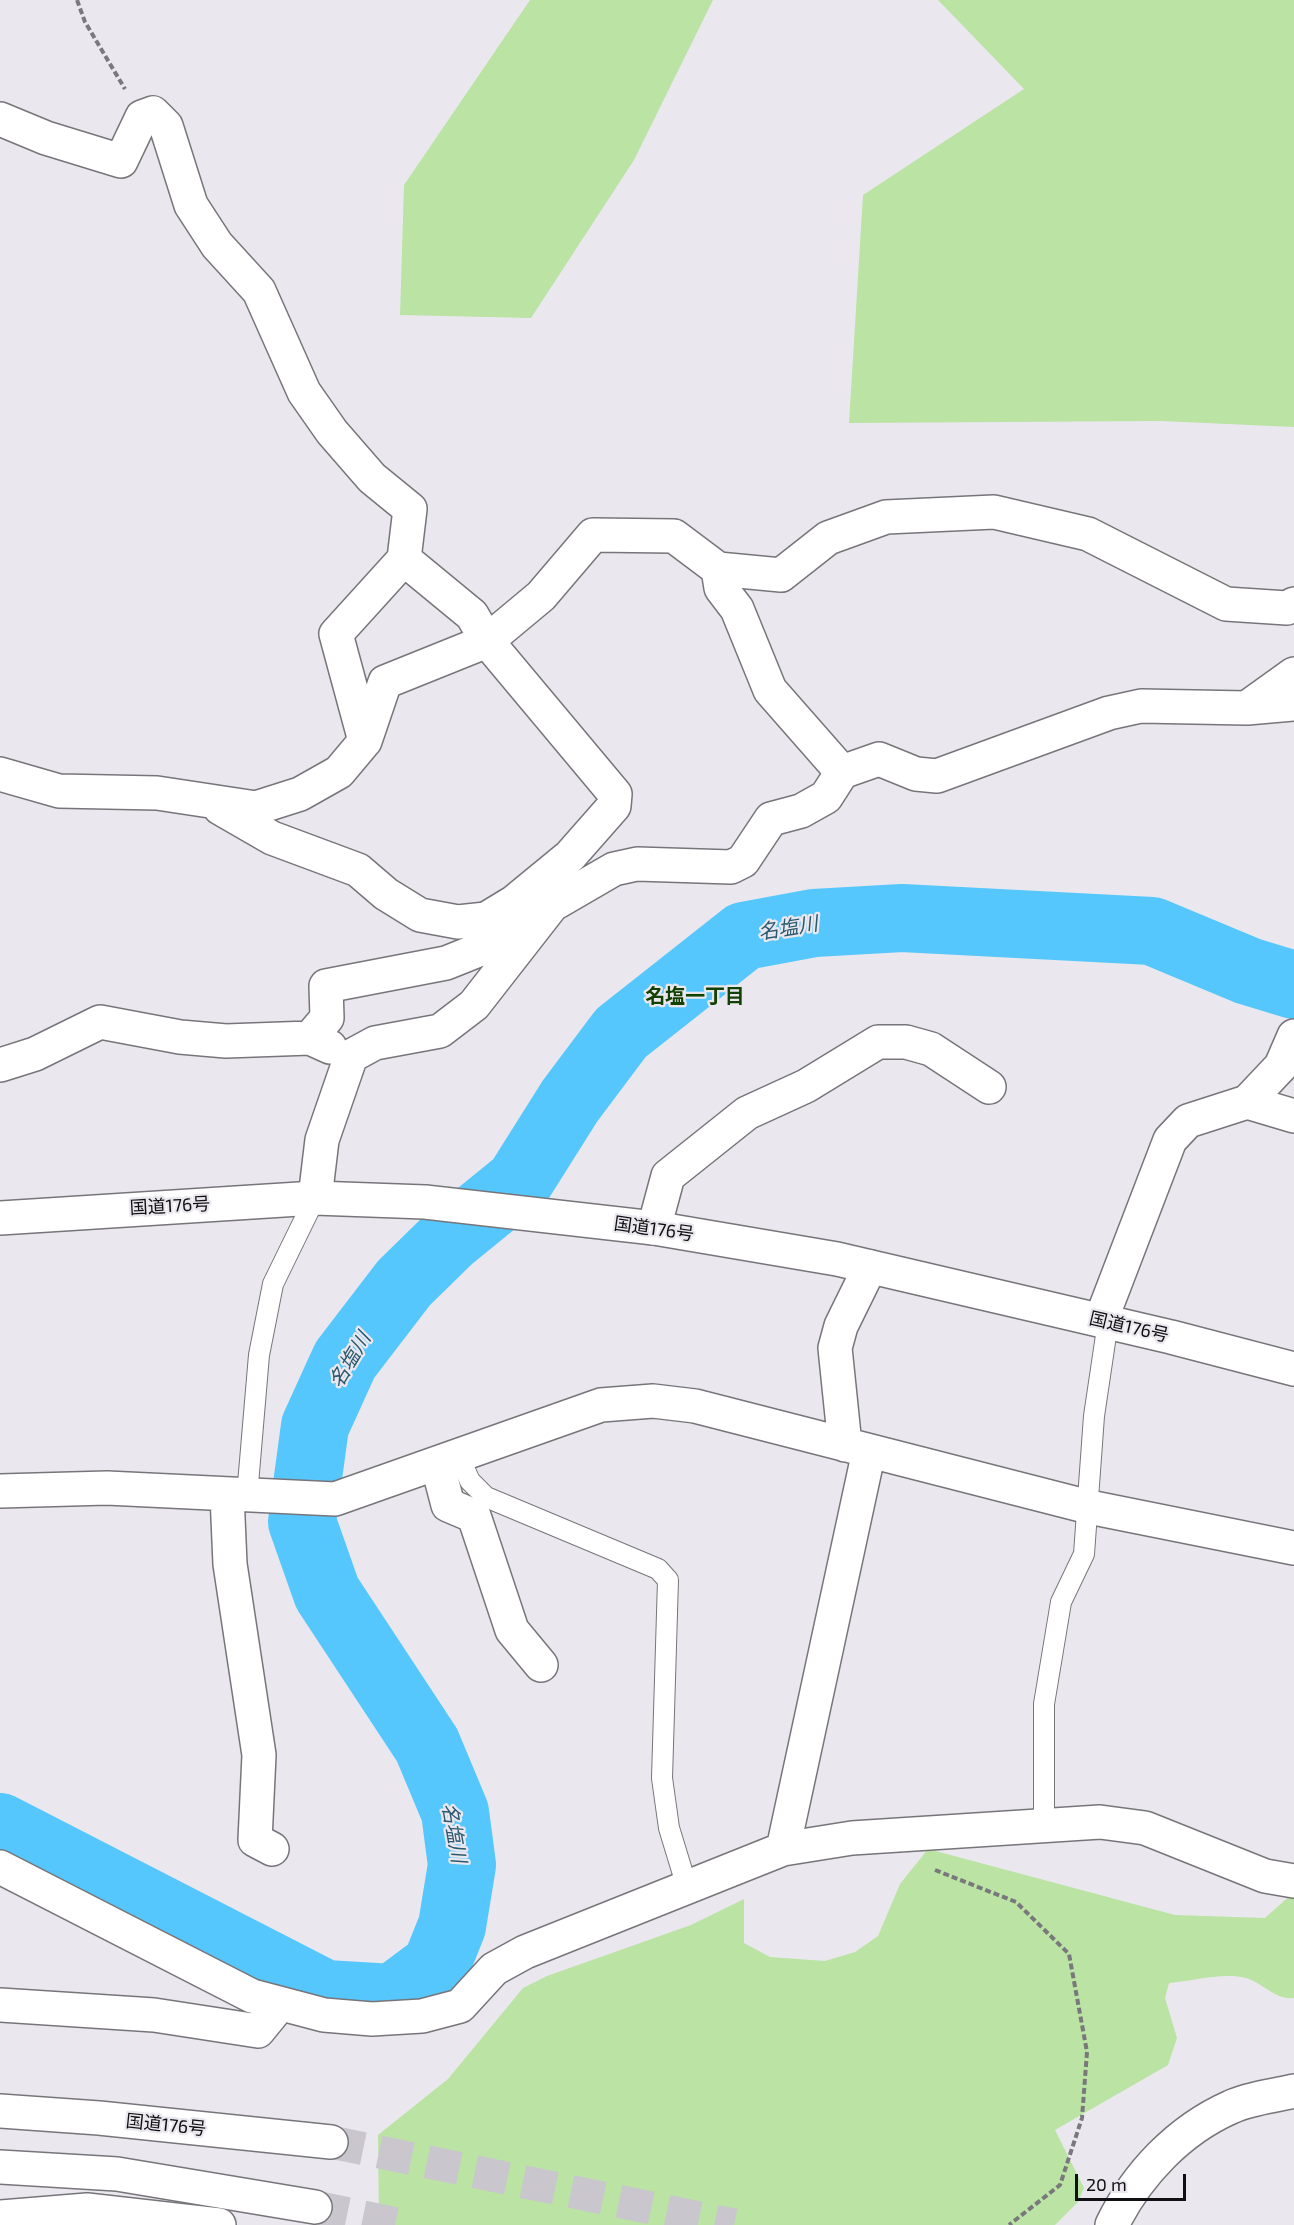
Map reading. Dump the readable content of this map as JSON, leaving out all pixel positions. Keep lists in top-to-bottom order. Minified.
{"streets":{"main road":["国道176号"]},"districts":["名塩一丁目"],"water":["名塩川"],"scale_bar":"20 m"}
